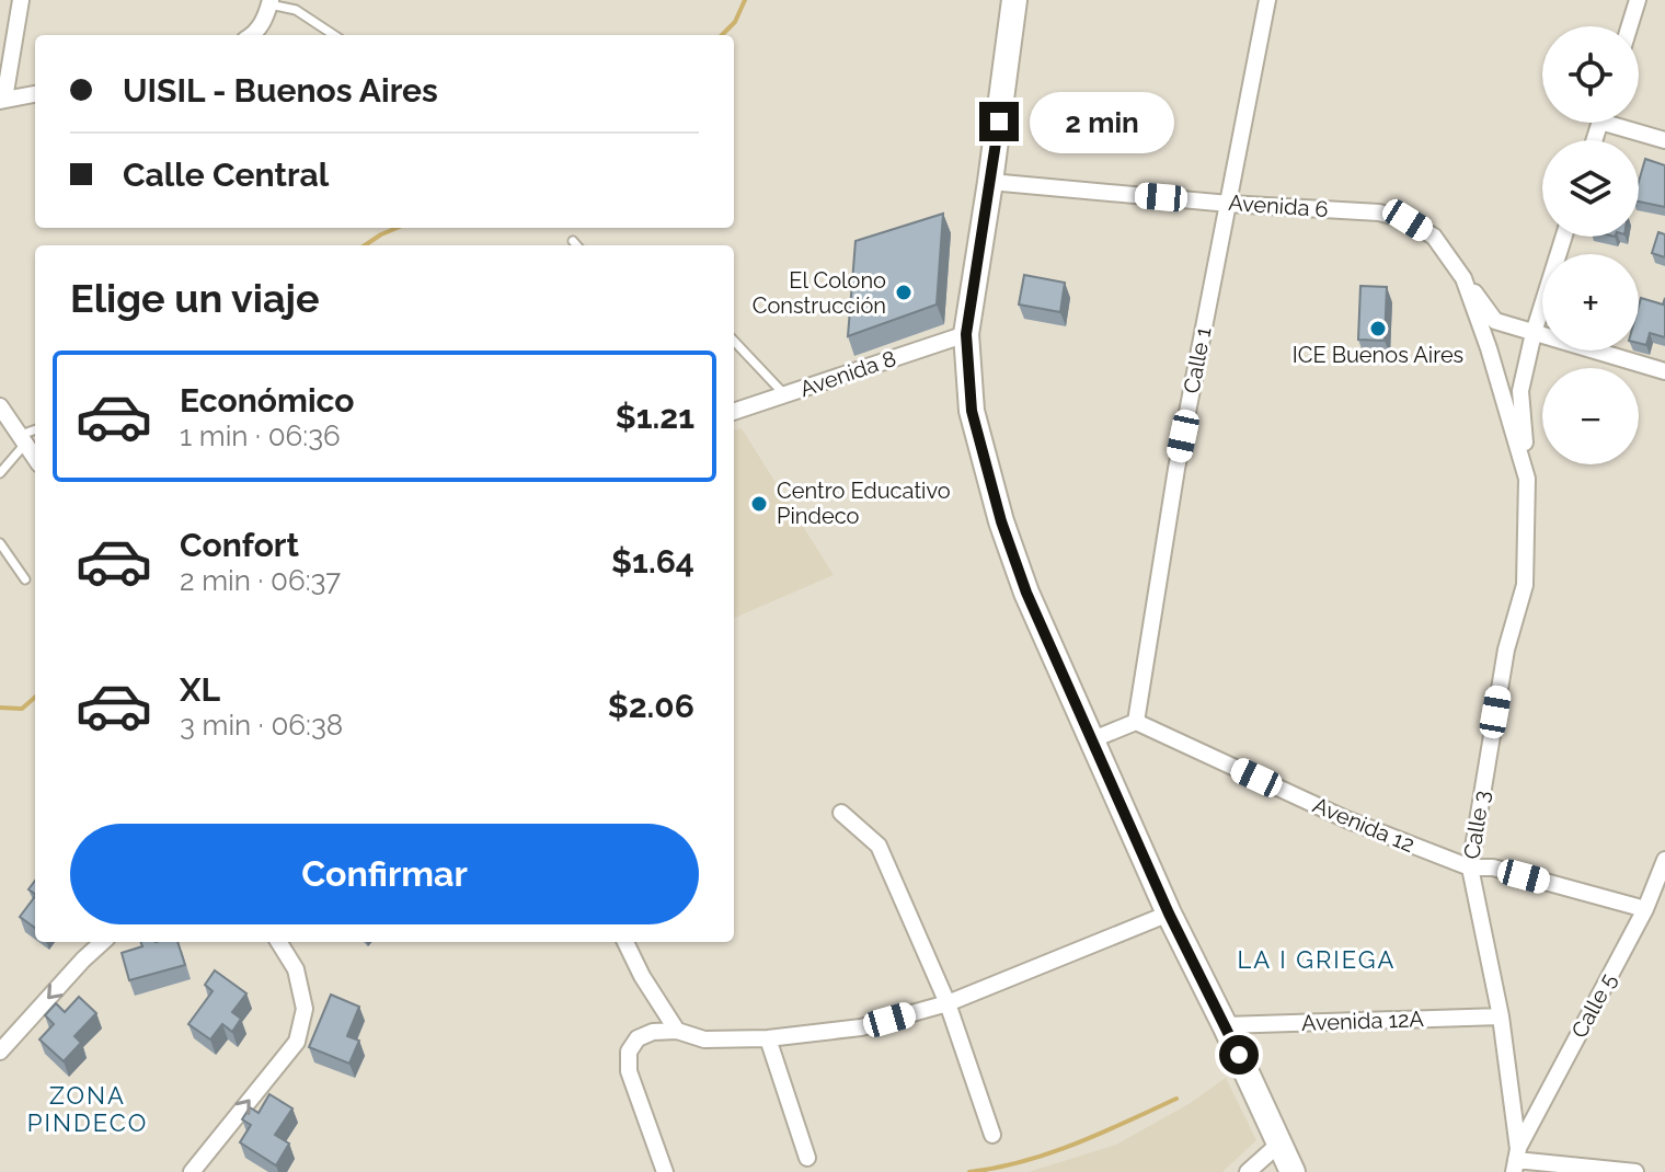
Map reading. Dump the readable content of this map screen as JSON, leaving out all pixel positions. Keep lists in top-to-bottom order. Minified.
{"streets":{"street":["Avenida 6","Calle 1","Avenida 8","Avenida 12","Calle 3","Calle 5","Avenida 12A"]},"crossings":[["Avenida 6","Calle 1"],["Avenida 6","Calle 3"],["Calle 1","Avenida 12"],["Avenida 12","Calle 3"],["Avenida 12","Calle 5"],["Calle 3","Calle 5"],["Calle 3","Avenida 12A"]],"districts":["LA I GRIEGA","ZONA PINDECO"],"places":["El Colono Construcción","ICE Buenos Aires","Centro Educativo Pindeco"],"page":{"map_buttons":["+","−"],"banner":["UISIL - Buenos Aires","Calle Central"],"bubble":"2 min","heading":"Elige un viaje","list":[{"name":"Económico","note":"1 min · 06:36","value":"$1.21"},{"name":"Confort","note":"2 min · 06:37","value":"$1.64"},{"name":"XL","note":"3 min · 06:38","value":"$2.06"}],"buttons":"Confirmar"}}
